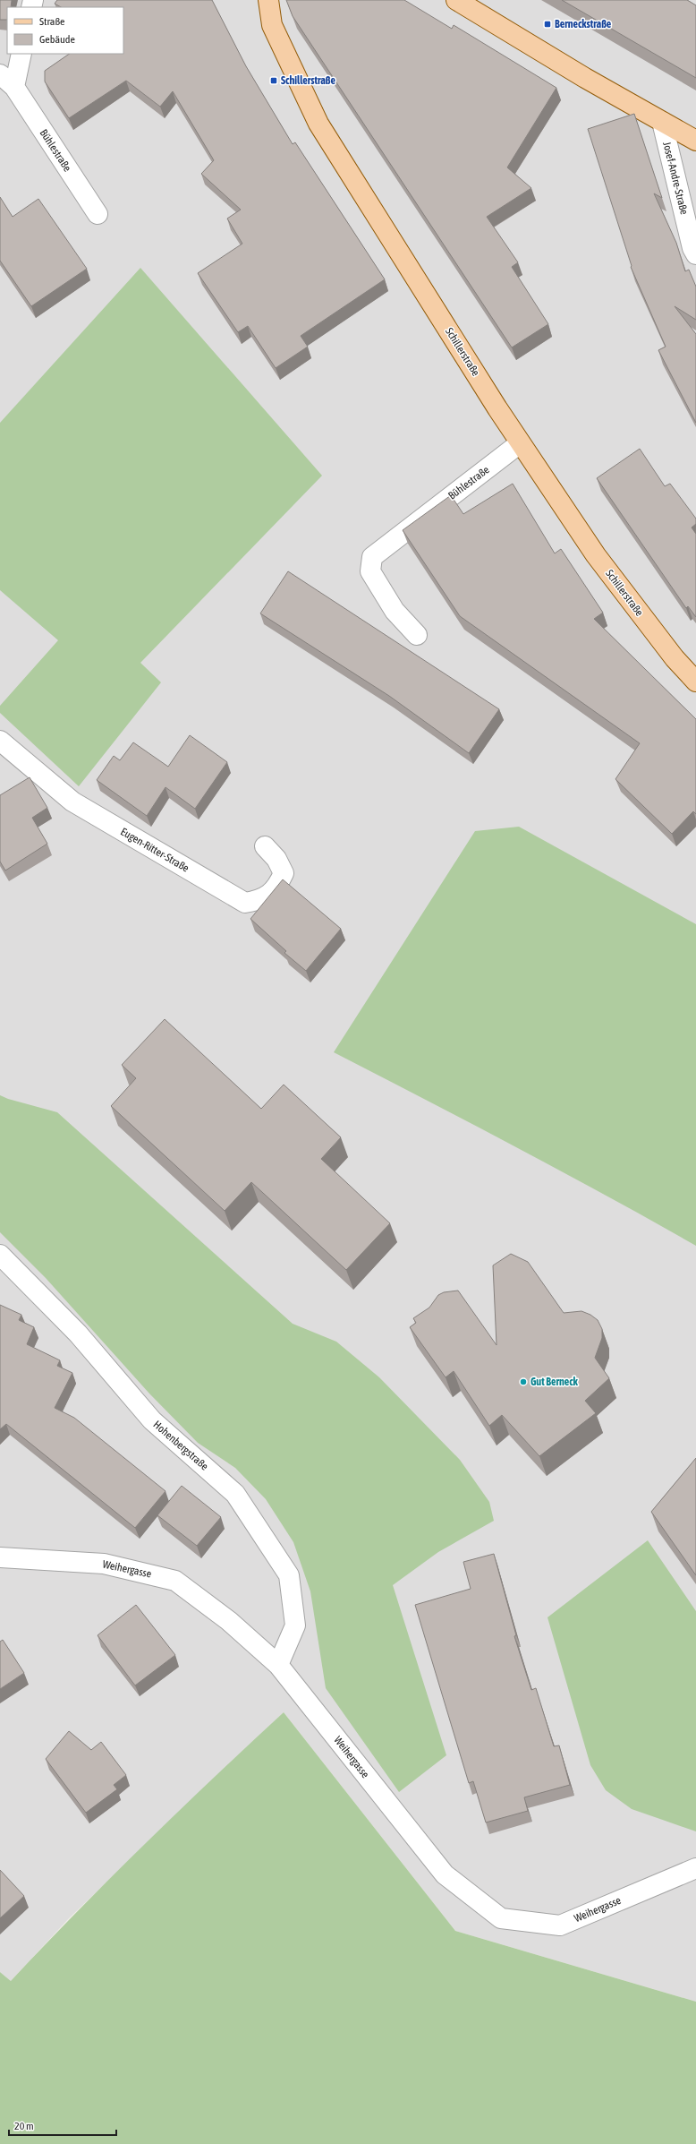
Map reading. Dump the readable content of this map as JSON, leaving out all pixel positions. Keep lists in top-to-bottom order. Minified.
{"streets":{"main road":["Schillerstraße"],"street":["Bühlestraße","Josef-Andre-Straße","Eugen-Ritter-Straße","Hohenbergstraße","Weihergasse"]},"crossings":[["Bühlestraße","Schillerstraße"],["Hohenbergstraße","Weihergasse"]],"places":{"transit":["Berneckstraße","Schillerstraße"],"other":["Gut Berneck"]},"legend":["Straße","Gebäude"],"scale_bar":"20 m"}
